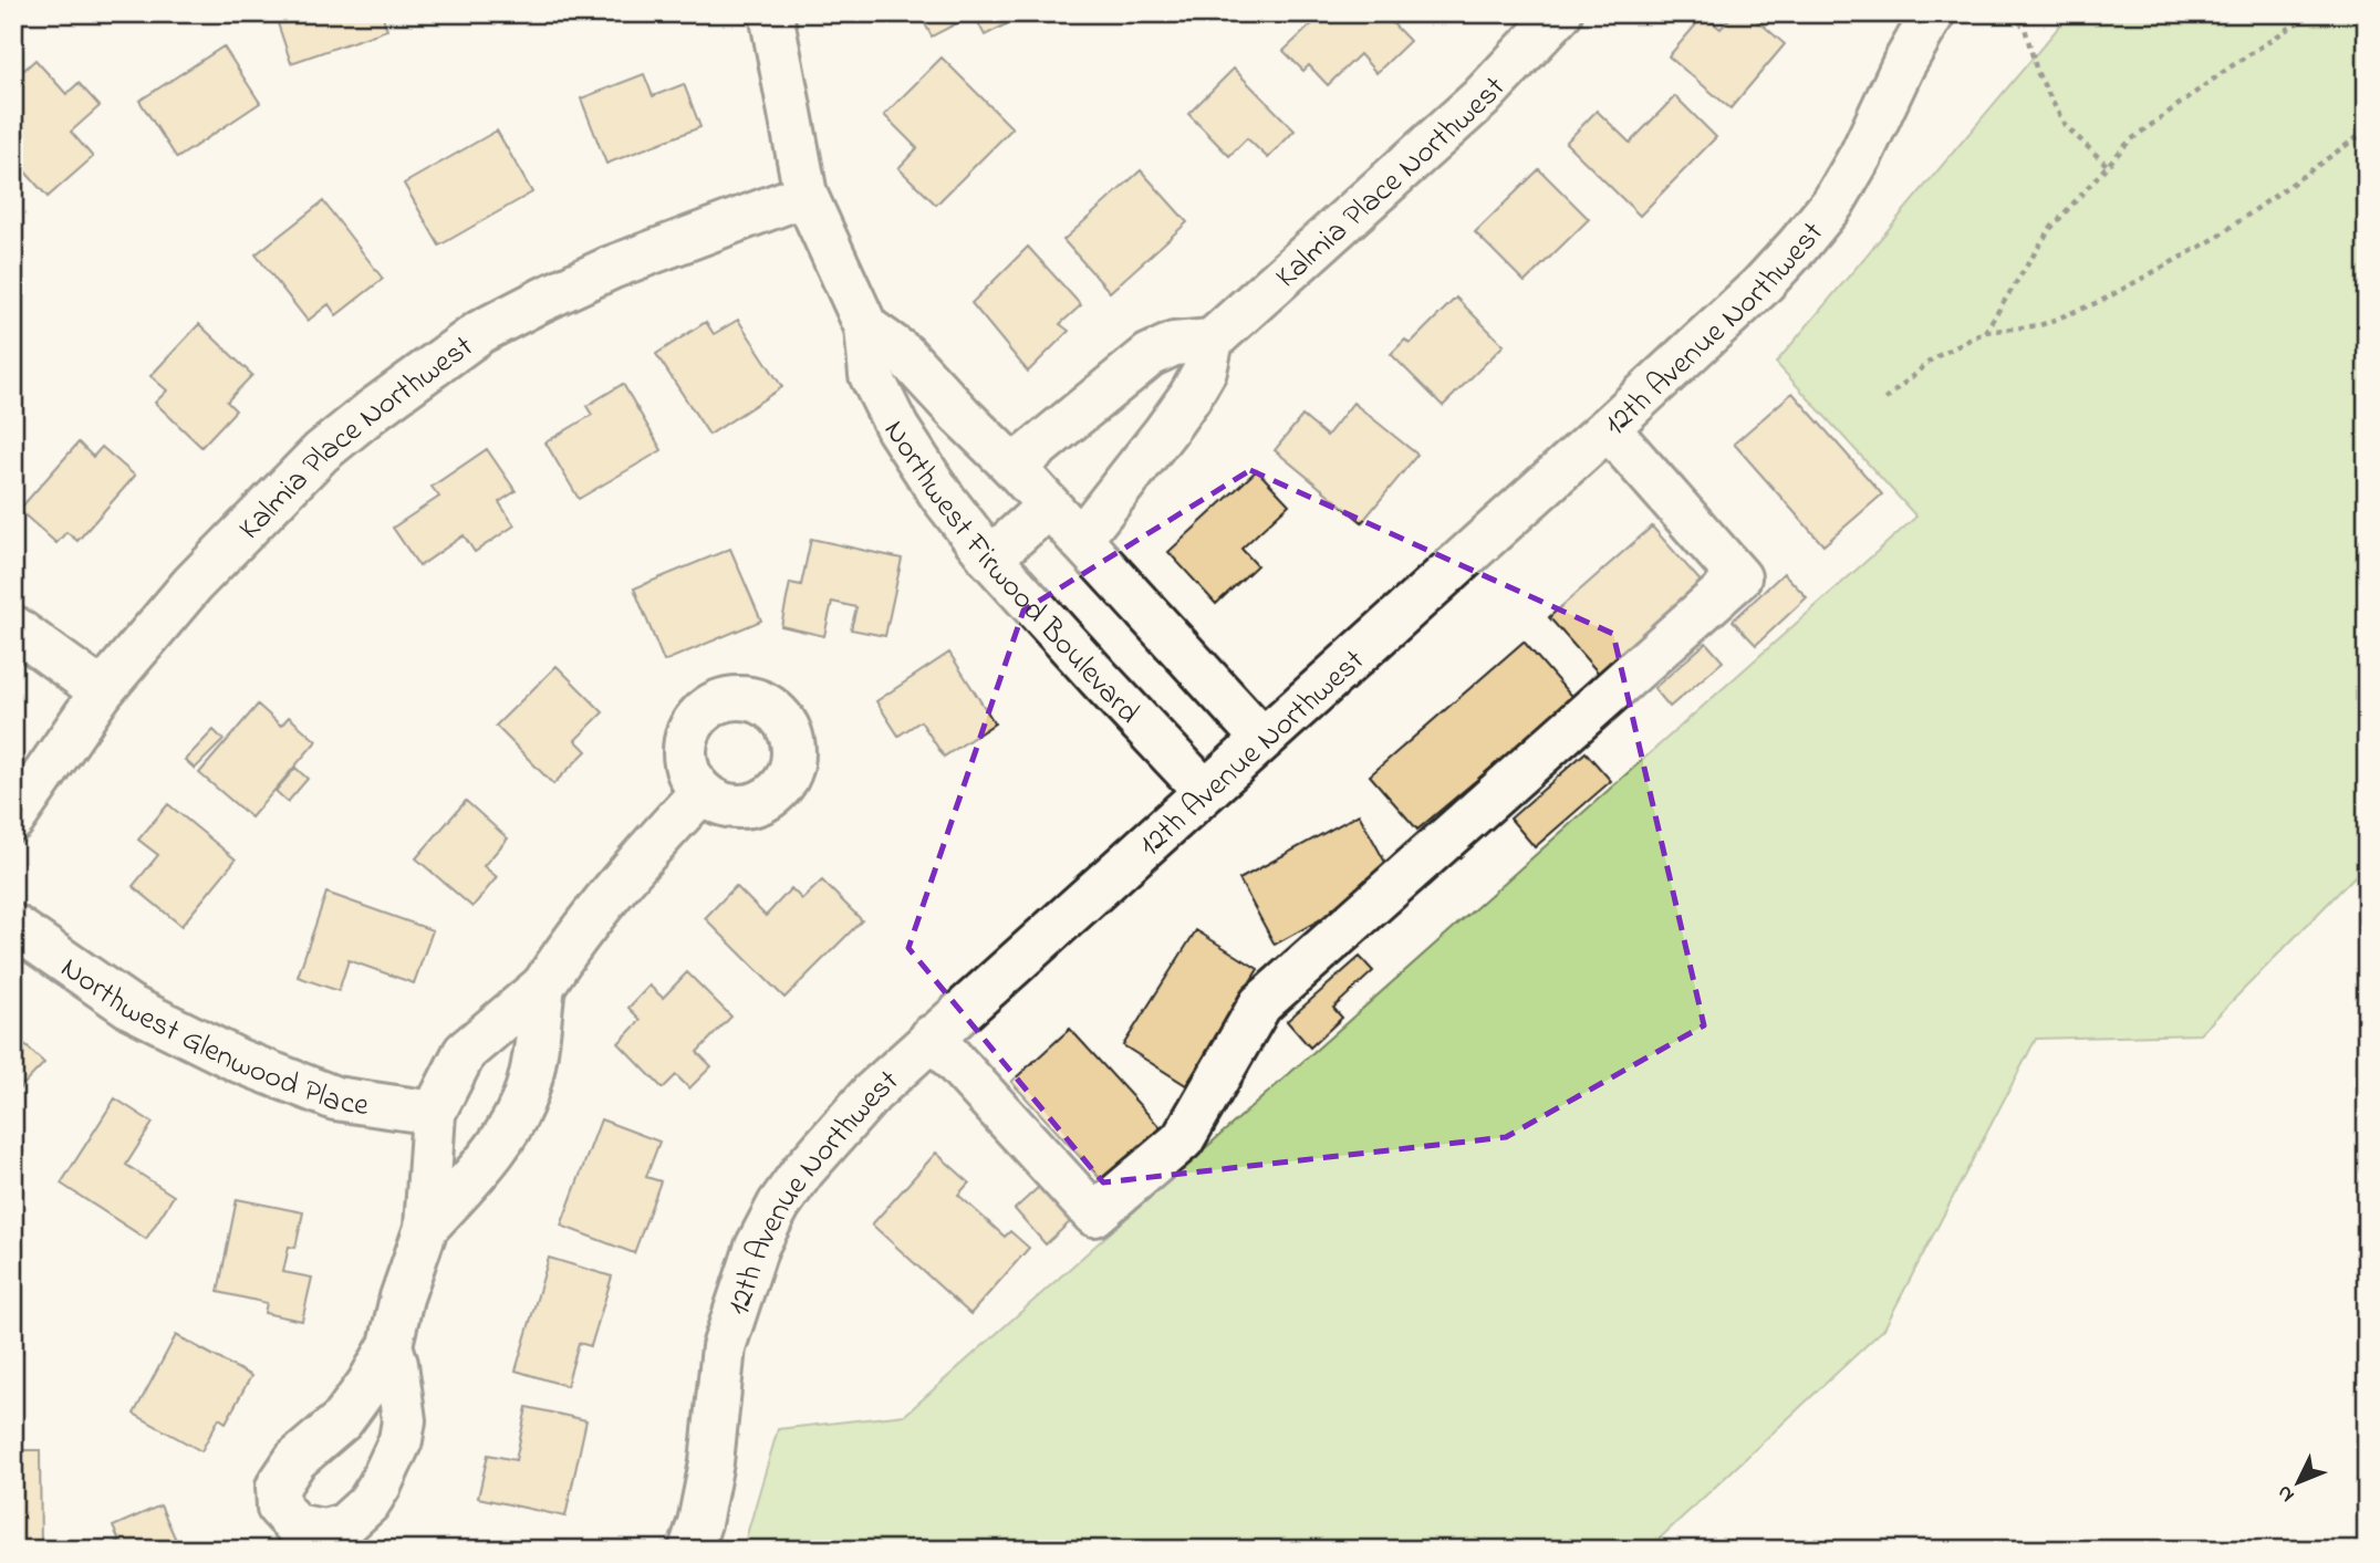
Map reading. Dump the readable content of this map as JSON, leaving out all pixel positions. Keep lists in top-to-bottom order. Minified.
{"streets":{"street":["Kalmia Place Northwest","12th Avenue Northwest","Northwest Firwood Boulevard","Northwest Glenwood Place"]},"crossings":[["Kalmia Place Northwest","Northwest Firwood Boulevard"],["12th Avenue Northwest","Northwest Firwood Boulevard"]],"north":"bottom left"}
